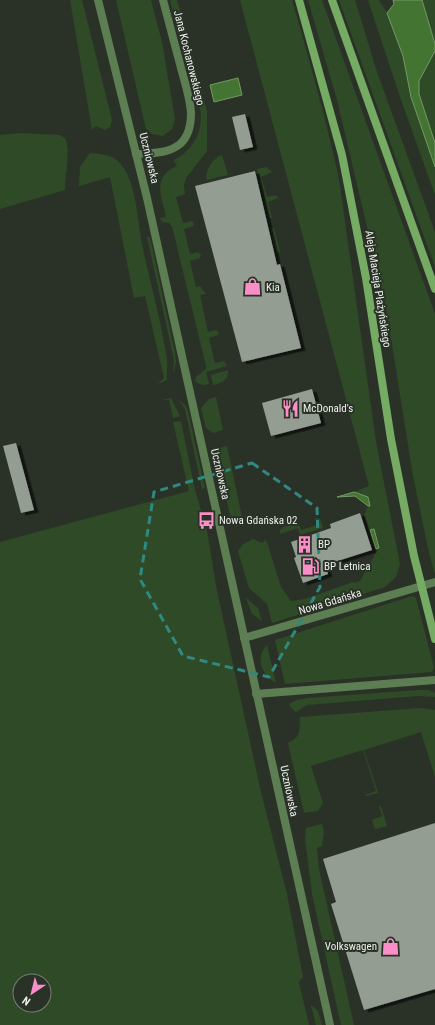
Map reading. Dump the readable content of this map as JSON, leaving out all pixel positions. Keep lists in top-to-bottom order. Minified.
{"streets":{"main road":["Aleja Macieja Płażyńskiego"],"street":["Jana Kochanowskiego","Uczniowska","Nowa Gdańska"]},"crossings":[["Jana Kochanowskiego","Uczniowska"],["Uczniowska","Nowa Gdańska"],["Aleja Macieja Płażyńskiego","Nowa Gdańska"]],"places":{"shop":["Kia","Volkswagen"],"restaurant":["McDonald's"],"bus stop":["Nowa Gdańska 02"],"building":["BP"],"fuel station":["BP Letnica"]},"north":"bottom left"}
